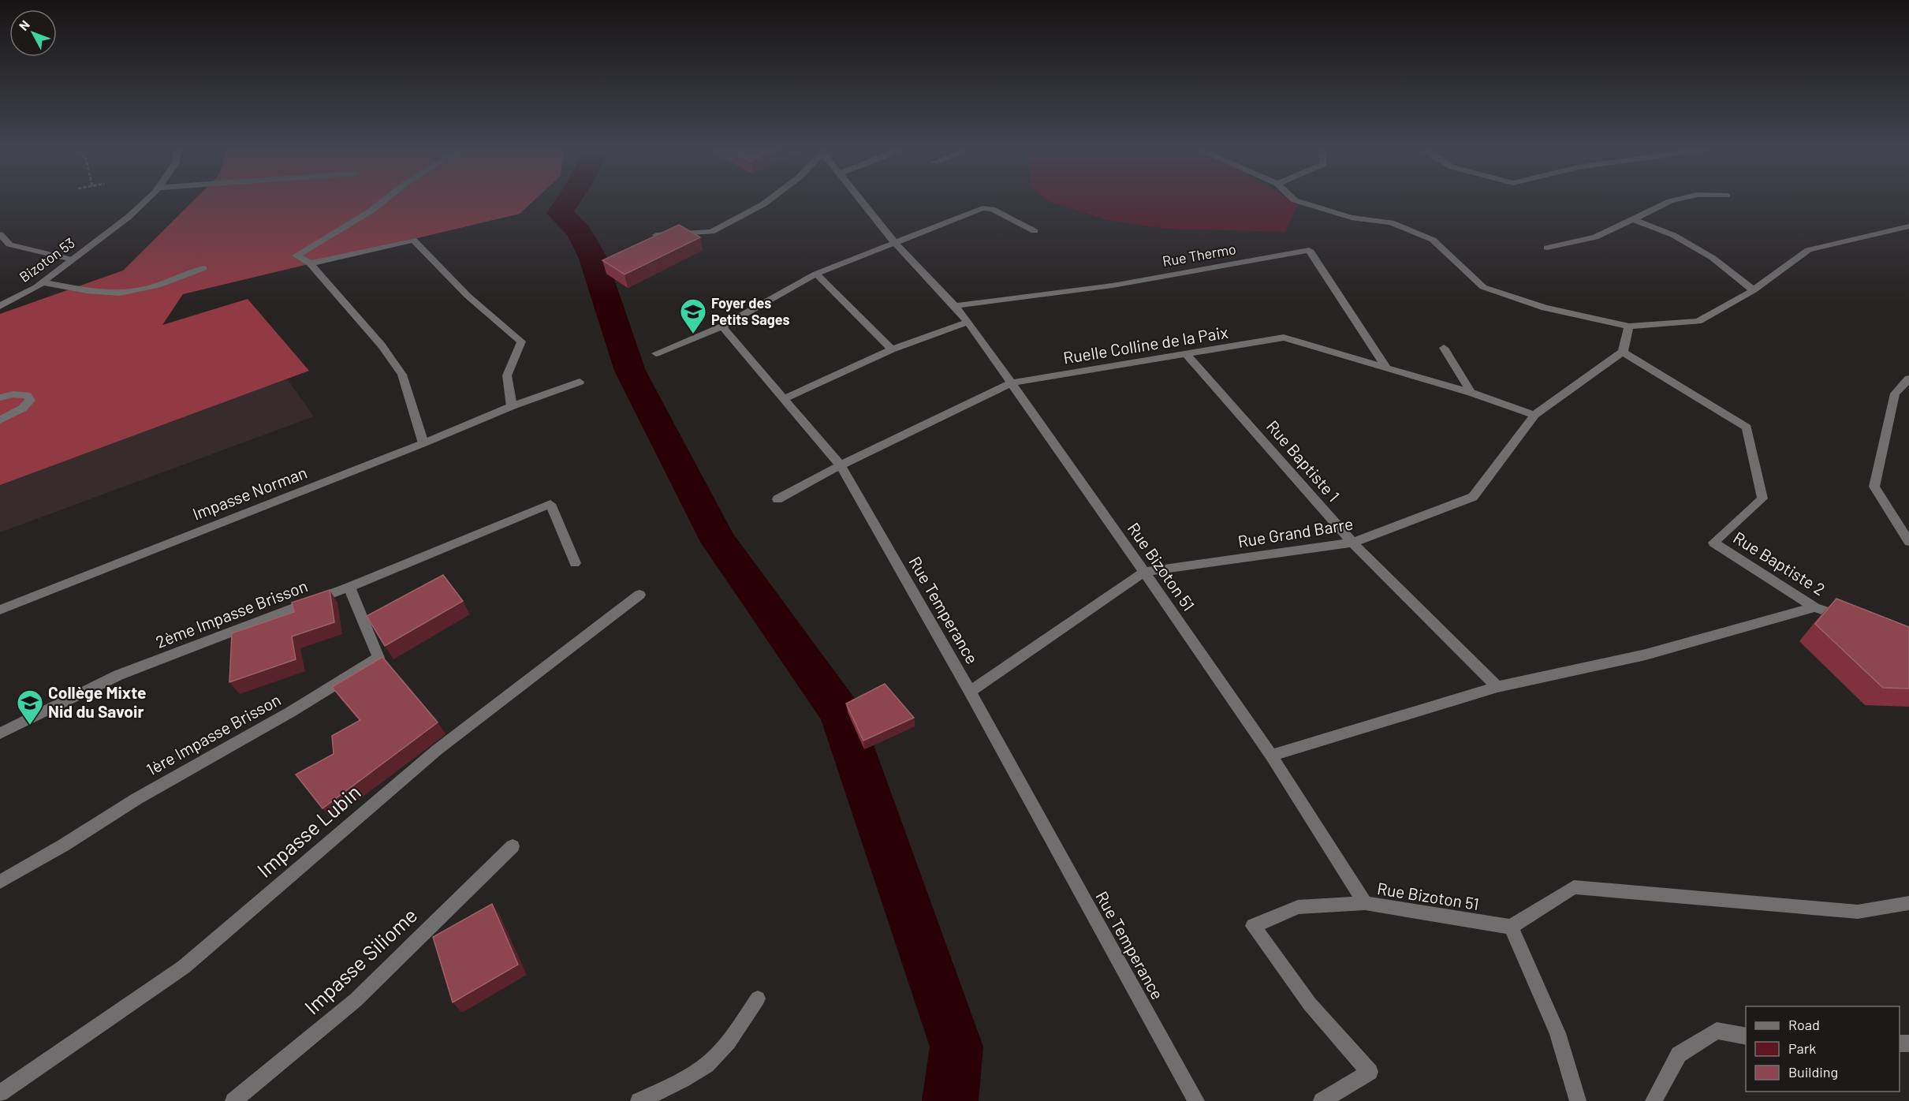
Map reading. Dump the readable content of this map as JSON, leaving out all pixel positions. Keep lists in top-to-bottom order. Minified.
{"streets":{"street":["Rue Thermo","Bizoton 53","Ruelle Colline de la Paix","Rue Baptiste 1","Impasse Norman","Rue Grand Barre","Rue Baptiste 2","Rue Bizoton 51","Rue Temperance","2ème Impasse Brisson","1ère Impasse Brisson","Impasse Lubin","Impasse Siliome"]},"crossings":[["Rue Thermo","Ruelle Colline de la Paix"],["Rue Thermo","Rue Bizoton 51"],["Ruelle Colline de la Paix","Rue Baptiste 1"],["Ruelle Colline de la Paix","Rue Grand Barre"],["Ruelle Colline de la Paix","Rue Bizoton 51"],["Ruelle Colline de la Paix","Rue Temperance"],["Rue Baptiste 1","Rue Grand Barre"],["Rue Grand Barre","Rue Baptiste 2"],["Rue Grand Barre","Rue Bizoton 51"],["Rue Grand Barre","Rue Temperance"],["2ème Impasse Brisson","1ère Impasse Brisson"]],"places":{"school or university":["Foyer des Petits Sages","Collège Mixte Nid du Savoir"]},"legend":["Road","Park","Building"],"north":"top left"}
